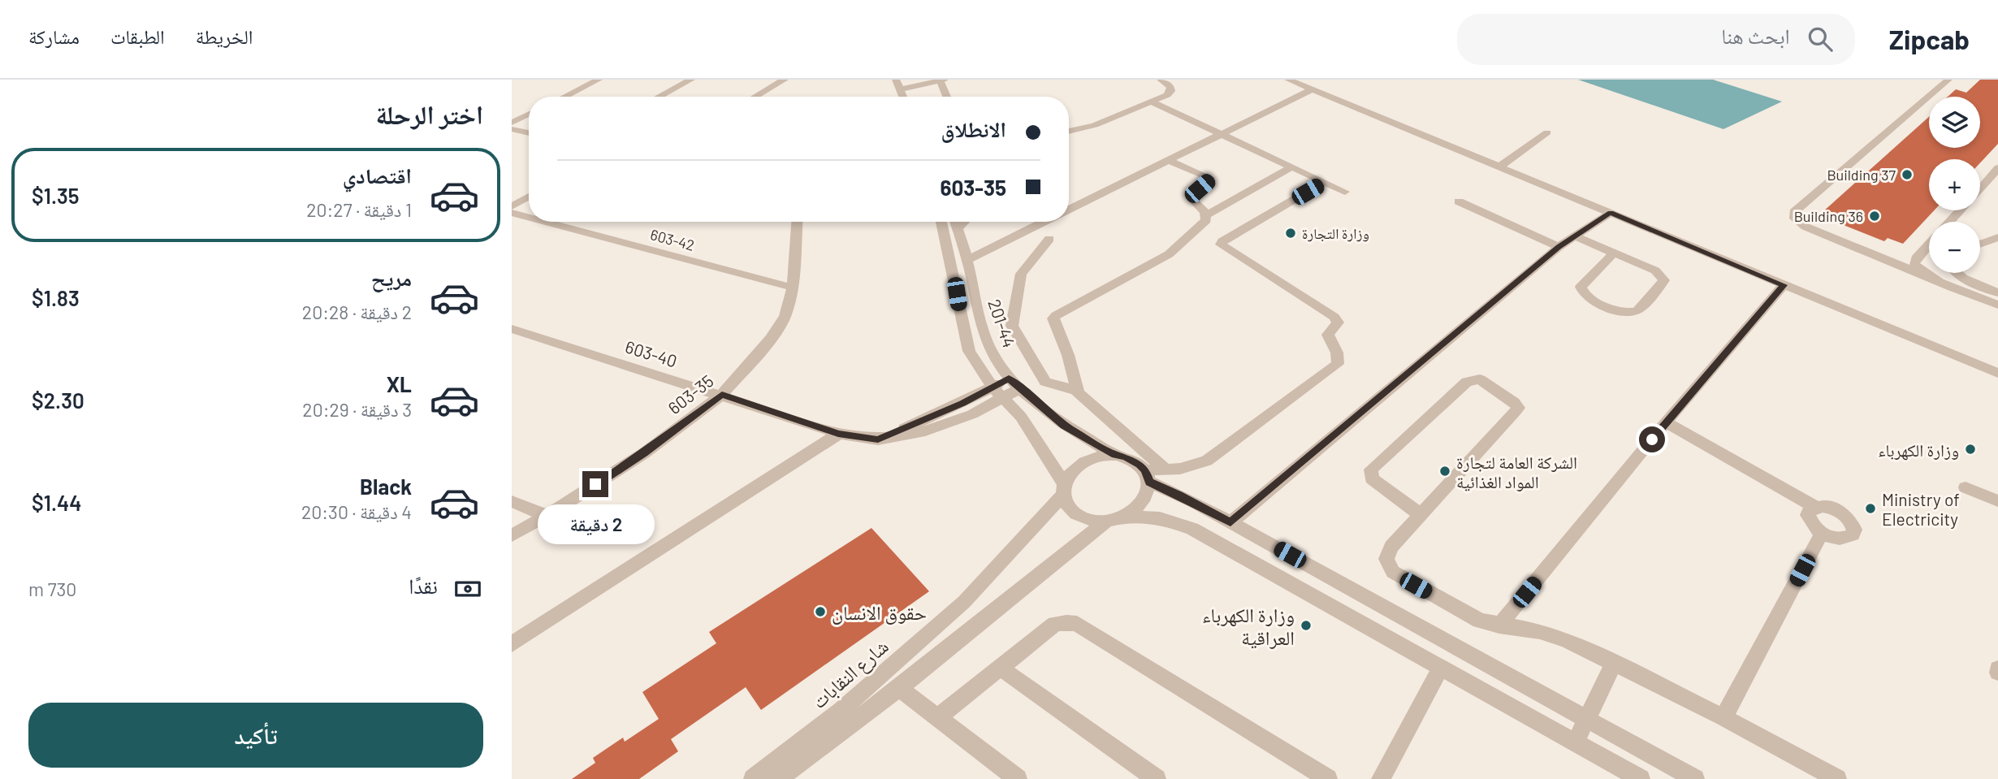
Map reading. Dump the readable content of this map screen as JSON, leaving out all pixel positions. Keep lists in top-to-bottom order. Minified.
{"streets":{"street":["603-42","201-44","603-40","603-35","شارع النقابات"]},"crossings":[["603-42","603-35"],["201-44","603-40"],["201-44","شارع النقابات"],["603-40","603-35"]],"places":["Building 37","Building 36","وزارة التجارة","وزارة الكهرباء","الشركة العامة لتجارة المواد الغذائية","Ministry of Electricity","حقوق الانسان","وزارة الكهرباء العراقية"],"page":{"header":"Zipcab","search":"ابحث هنا","nav":["الخريطة","الطبقات","مشاركة"],"heading":"اختر الرحلة","map_buttons":["+","−"],"banner":["الانطلاق","603-35"],"list":[{"name":"اقتصادي","note":"1 دقيقة · 20:27","value":"$1.35"},{"name":"مريح","note":"2 دقيقة · 20:28","value":"$1.83"},{"name":"XL","note":"3 دقيقة · 20:29","value":"$2.30"},{"name":"Black","note":"4 دقيقة · 20:30","value":"$1.44"}],"bubble":"2 دقيقة","pay":["نقدًا","730 m"],"buttons":"تأكيد"}}
